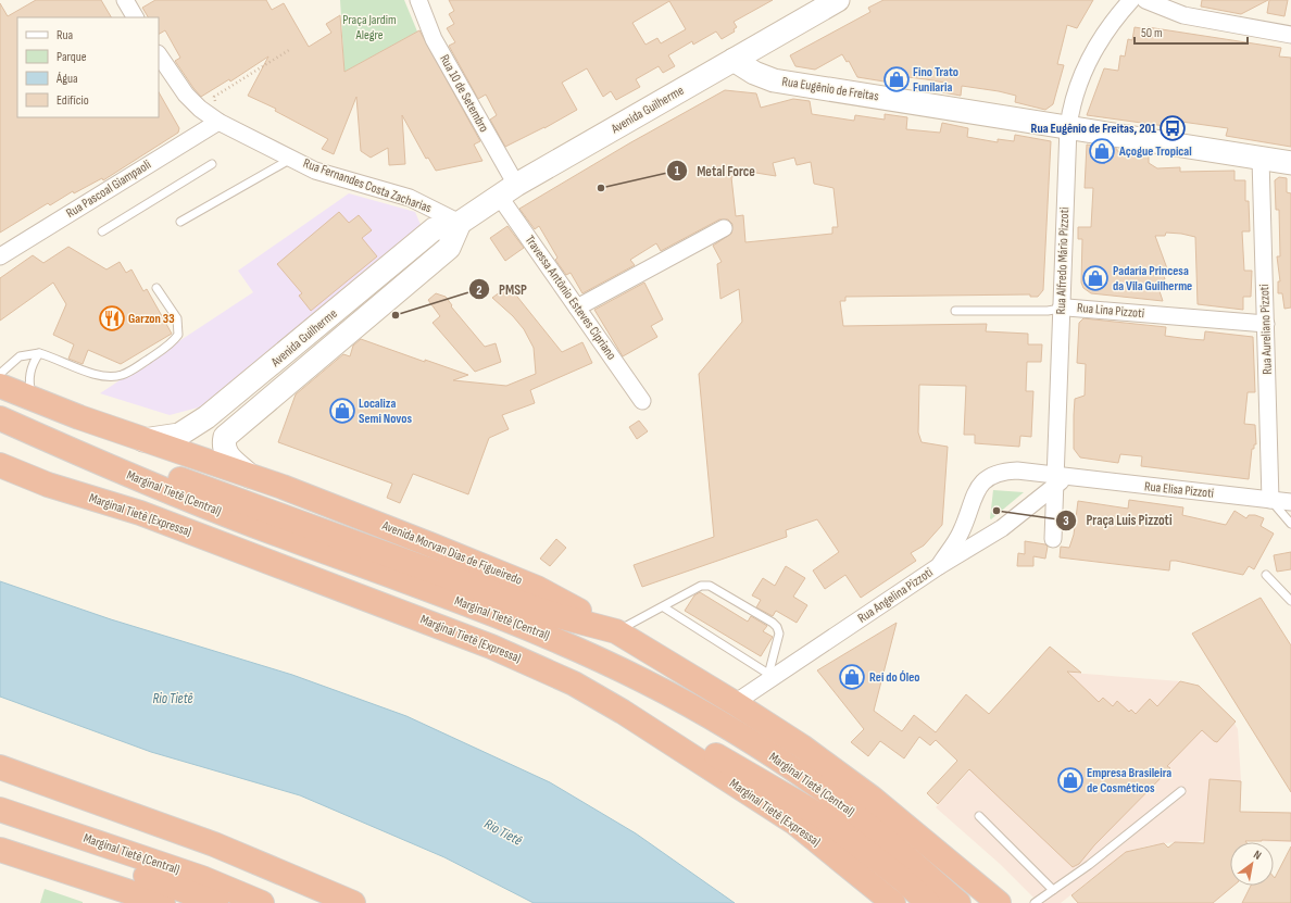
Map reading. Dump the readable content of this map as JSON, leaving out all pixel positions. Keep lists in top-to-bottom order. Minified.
{"streets":{"highway":["Marginal Tietê (Central)","Marginal Tietê (Expressa)","Avenida Morvan Dias de Figueiredo"],"street":["Rua Eugênio de Freitas","Rua 10 de Setembro","Avenida Guilherme","Rua Fernandes Costa Zacharias","Rua Pascoal Giampaoli","Rua Alfredo Mário Pizzoti","Travessa Antônio Esteves Cipriano","Rua Lina Pizzoti","Rua Aureliano Pizzoti","Rua Elisa Pizzoti","Rua Angelina Pizzoti"]},"crossings":[["Rua Eugênio de Freitas","Avenida Guilherme"],["Rua Eugênio de Freitas","Rua Alfredo Mário Pizzoti"],["Rua Eugênio de Freitas","Rua Aureliano Pizzoti"],["Rua 10 de Setembro","Avenida Guilherme"],["Rua 10 de Setembro","Travessa Antônio Esteves Cipriano"],["Avenida Guilherme","Rua Fernandes Costa Zacharias"],["Avenida Guilherme","Travessa Antônio Esteves Cipriano"],["Avenida Guilherme","Avenida Morvan Dias de Figueiredo"],["Rua Fernandes Costa Zacharias","Rua Pascoal Giampaoli"],["Rua Alfredo Mário Pizzoti","Rua Lina Pizzoti"],["Rua Alfredo Mário Pizzoti","Rua Elisa Pizzoti"],["Rua Alfredo Mário Pizzoti","Rua Angelina Pizzoti"],["Rua Lina Pizzoti","Rua Aureliano Pizzoti"],["Rua Aureliano Pizzoti","Rua Elisa Pizzoti"],["Rua Elisa Pizzoti","Rua Angelina Pizzoti"]],"water":["Rio Tietê"],"parks":["Praça Jardim Alegre"],"places":{"shop":["Fino Trato Funilaria","Açogue Tropical","Padaria Princesa da Vila Guilherme","Localiza Semi Novos","Rei do Óleo","Empresa Brasileira de Cosméticos"],"bus stop":["Rua Eugênio de Freitas, 201"],"other":["Metal Force","PMSP","Praça Luis Pizzoti"],"restaurant":["Garzon 33"]},"legend":["Rua","Parque","Água","Edifício"],"scale_bar":"50 m","north":"top right"}
